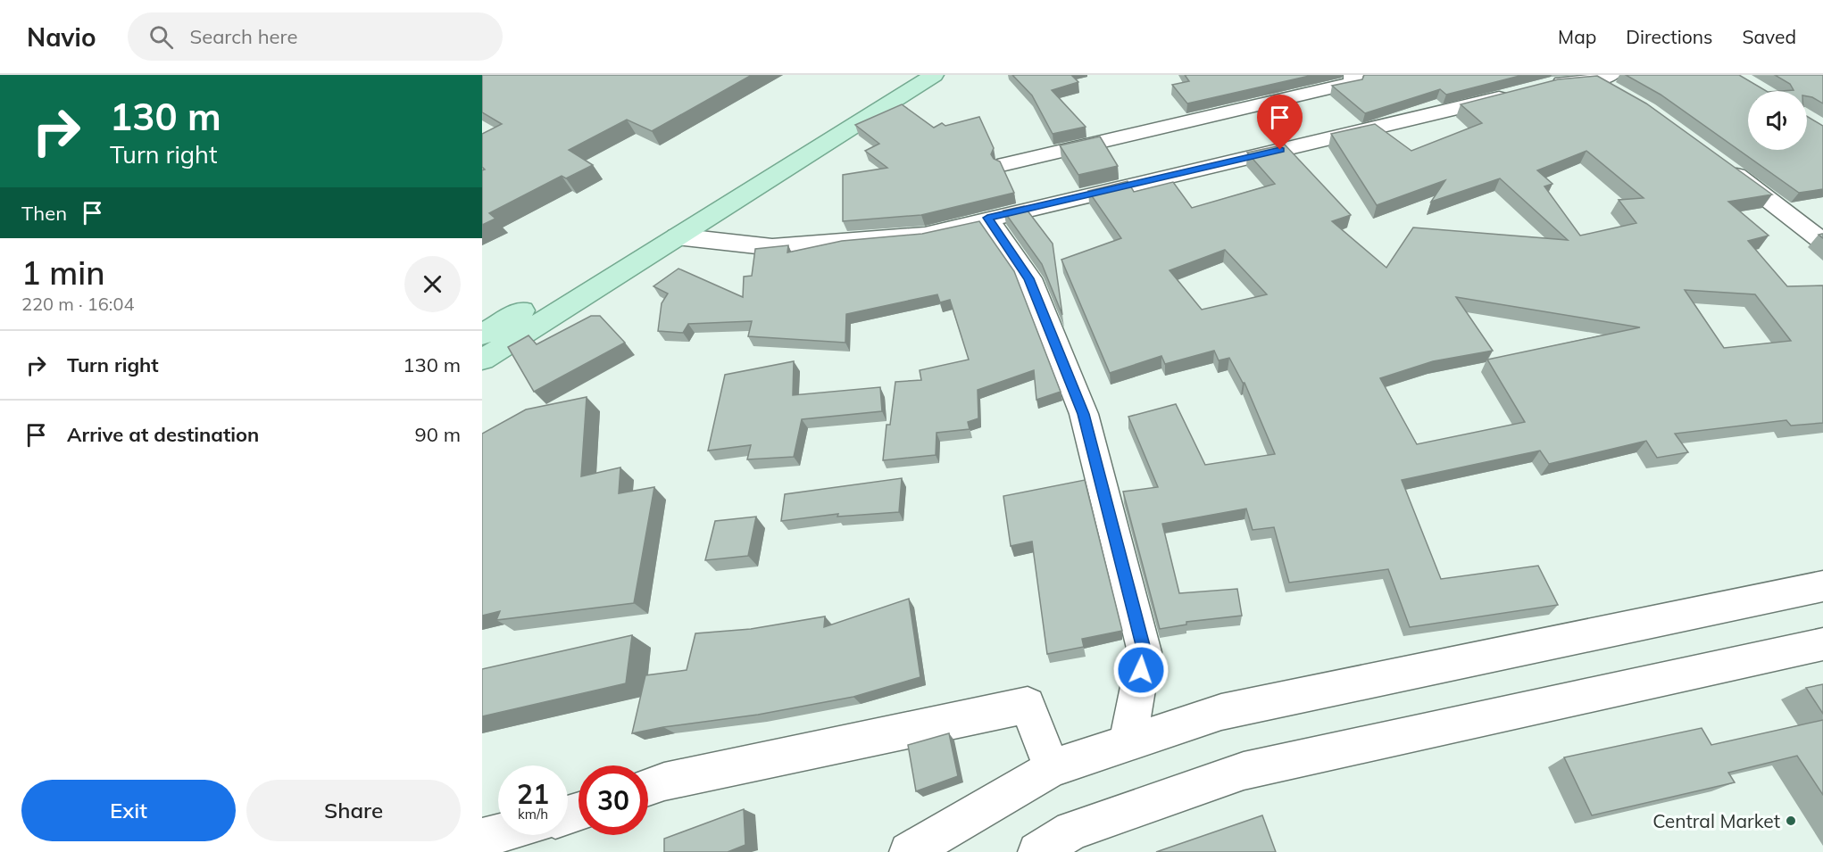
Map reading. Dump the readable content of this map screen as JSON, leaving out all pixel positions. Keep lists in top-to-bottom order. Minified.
{"places":["Central Market"],"page":{"header":"Navio","search":"Search here","nav":["Map","Directions","Saved"],"turn":["130 m","Turn right"],"then":"Then","heading":["1 min","220 m · 16:04"],"list":[{"name":"Turn right","value":"130 m"},{"name":"Arrive at destination","value":"90 m"}],"speed":"21 km/h","limit":"30","buttons":["Exit","Share"]}}
